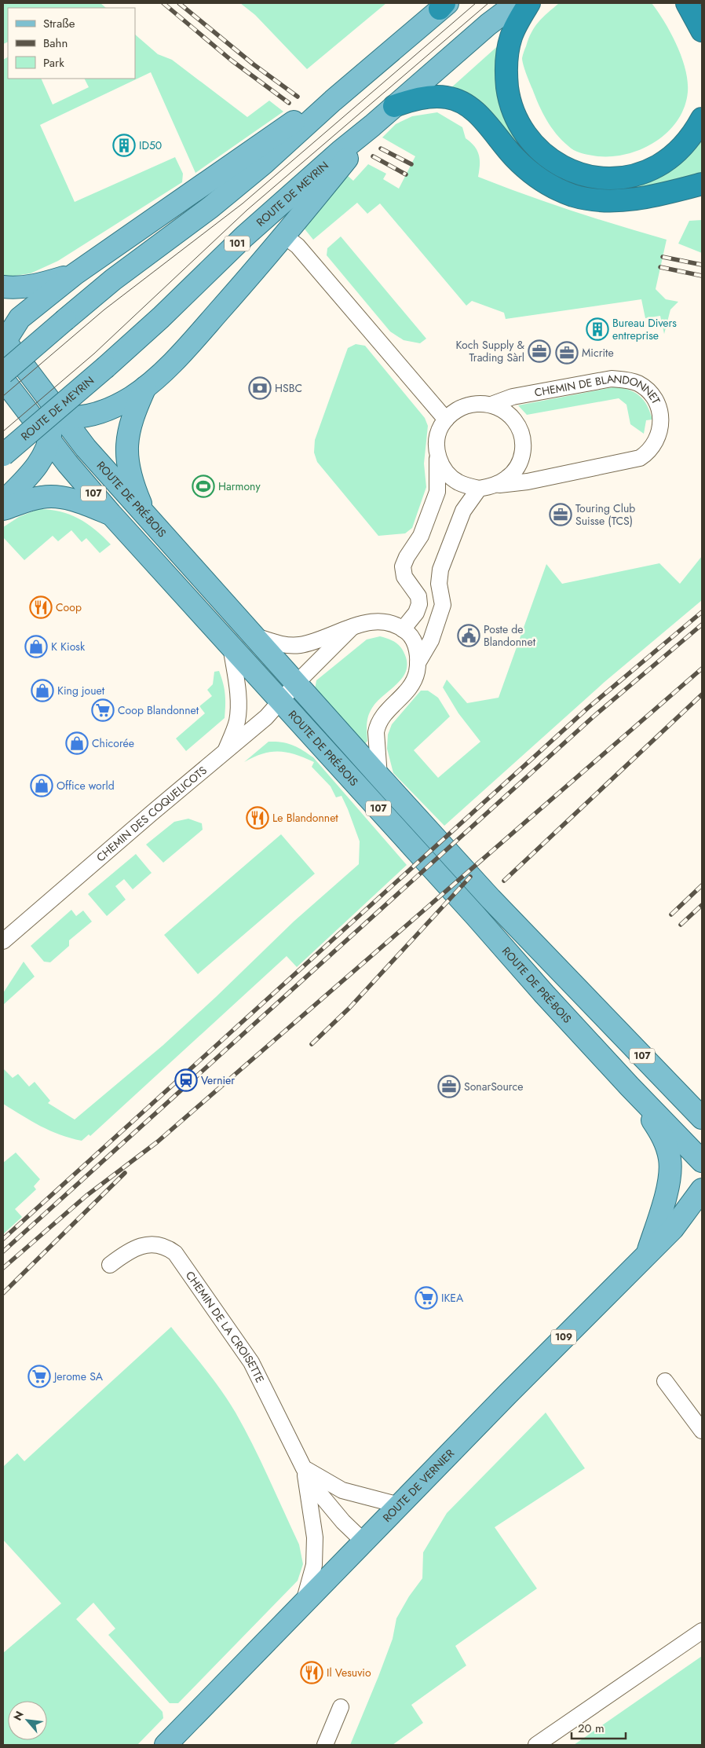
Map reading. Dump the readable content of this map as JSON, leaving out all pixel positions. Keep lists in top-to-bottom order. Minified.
{"streets":{"main road":["ROUTE DE MEYRIN","101","107","ROUTE DE PRÉ-BOIS","109","ROUTE DE VERNIER"],"street":["CHEMIN DE BLANDONNET","CHEMIN DES COQUELICOTS","CHEMIN DE LA CROISETTE"]},"crossings":[["ROUTE DE PRÉ-BOIS","CHEMIN DES COQUELICOTS"],["CHEMIN DE LA CROISETTE","ROUTE DE VERNIER"]],"places":{"building":["ID50","Bureau Divers entreprise"],"office":["Koch Supply & Trading Sàrl","Micrite","Touring Club Suisse (TCS)","SonarSource"],"bank":["HSBC"],"sports":["Harmony"],"restaurant":["Coop","Le Blandonnet","Il Vesuvio"],"public building":["Poste de Blandonnet"],"shop":["K Kiosk","King jouet","Chicorée","Office world"],"supermarket":["Coop Blandonnet","IKEA","Jerome SA"],"station":["Vernier"]},"legend":["Straße","Bahn","Park"],"scale_bar":"20 m","north":"top left"}
